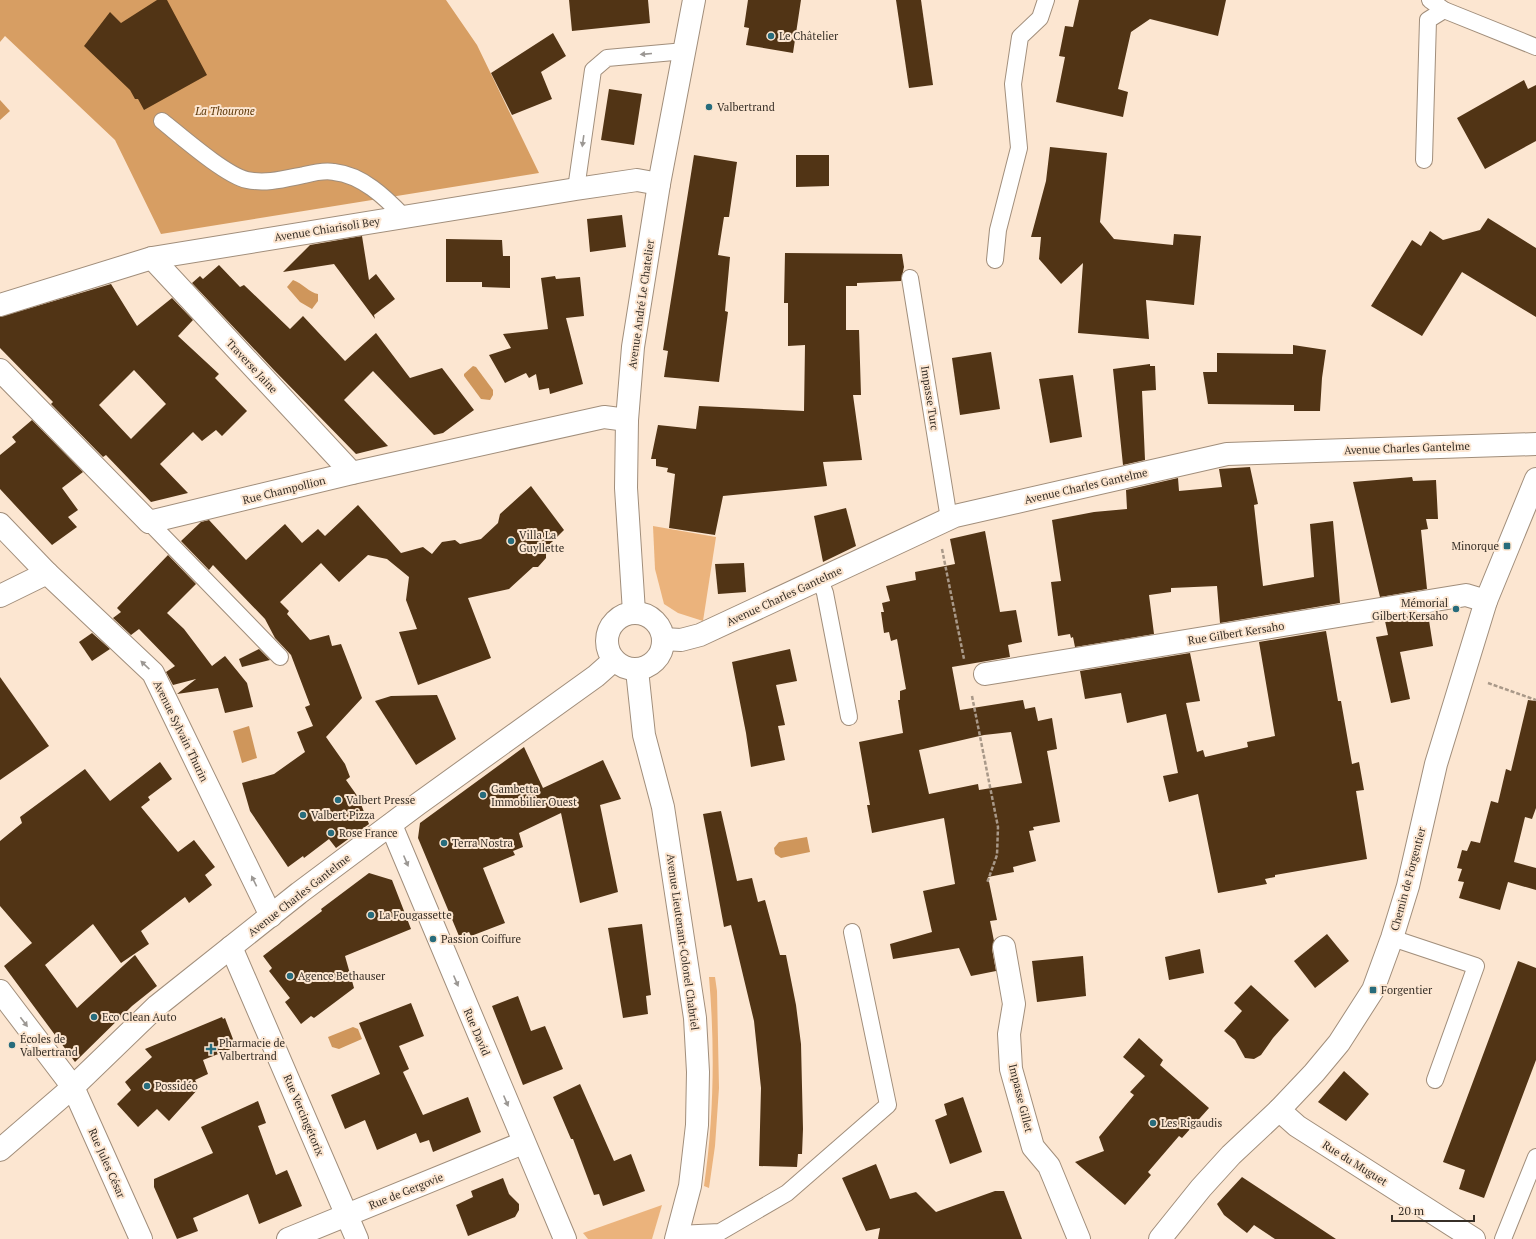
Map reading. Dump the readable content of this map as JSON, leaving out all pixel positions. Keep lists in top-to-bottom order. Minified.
{"streets":{"street":["Avenue Chiarisoli Bey","Avenue André Le Chatelier","Traverse Jaine","Avenue Charles Gantelme","Rue Champollion","Rue Gilbert Kersaho","Avenue Sylvain Thurin","Chemin de Forgentier","Avenue Lieutenant-Colonel Chabriel","Rue David","Impasse Gillet","Rue Vercingétorix","Rue Jules César","Rue du Muguet","Rue de Gergovie"],"lane":["Impasse Turc"]},"crossings":[["Avenue Chiarisoli Bey","Avenue André Le Chatelier"],["Avenue Chiarisoli Bey","Traverse Jaine"],["Avenue André Le Chatelier","Avenue Charles Gantelme"],["Avenue André Le Chatelier","Rue Champollion"],["Avenue André Le Chatelier","Avenue Lieutenant-Colonel Chabriel"],["Traverse Jaine","Rue Champollion"],["Impasse Turc","Avenue Charles Gantelme"],["Avenue Charles Gantelme","Avenue Sylvain Thurin"],["Avenue Charles Gantelme","Avenue Lieutenant-Colonel Chabriel"],["Avenue Charles Gantelme","Rue David"],["Avenue Charles Gantelme","Rue Vercingétorix"],["Avenue Charles Gantelme","Rue Jules César"],["Rue Gilbert Kersaho","Chemin de Forgentier"],["Chemin de Forgentier","Rue du Muguet"],["Rue David","Rue de Gergovie"],["Rue Vercingétorix","Rue de Gergovie"]],"one_way":["Avenue Sylvain Thurin","Rue David","Rue Jules César"],"parks":["La Thourone"],"places":{"other":["Le Châtelier","Valbertrand","Villa La Guyllette","Mémorial Gilbert Kersaho","Gambetta Immobilier Ouest","Valbert Presse","Valbert Pizza","Rose France","Terra Nostra","La Fougassette","Passion Coiffure","Agence Bethauser","Eco Clean Auto","Écoles de Valbertrand","Possidéo","Les Rigaudis"],"transit":["Minorque","Forgentier"],"health":["Pharmacie de Valbertrand"]},"scale_bar":"20 m"}
